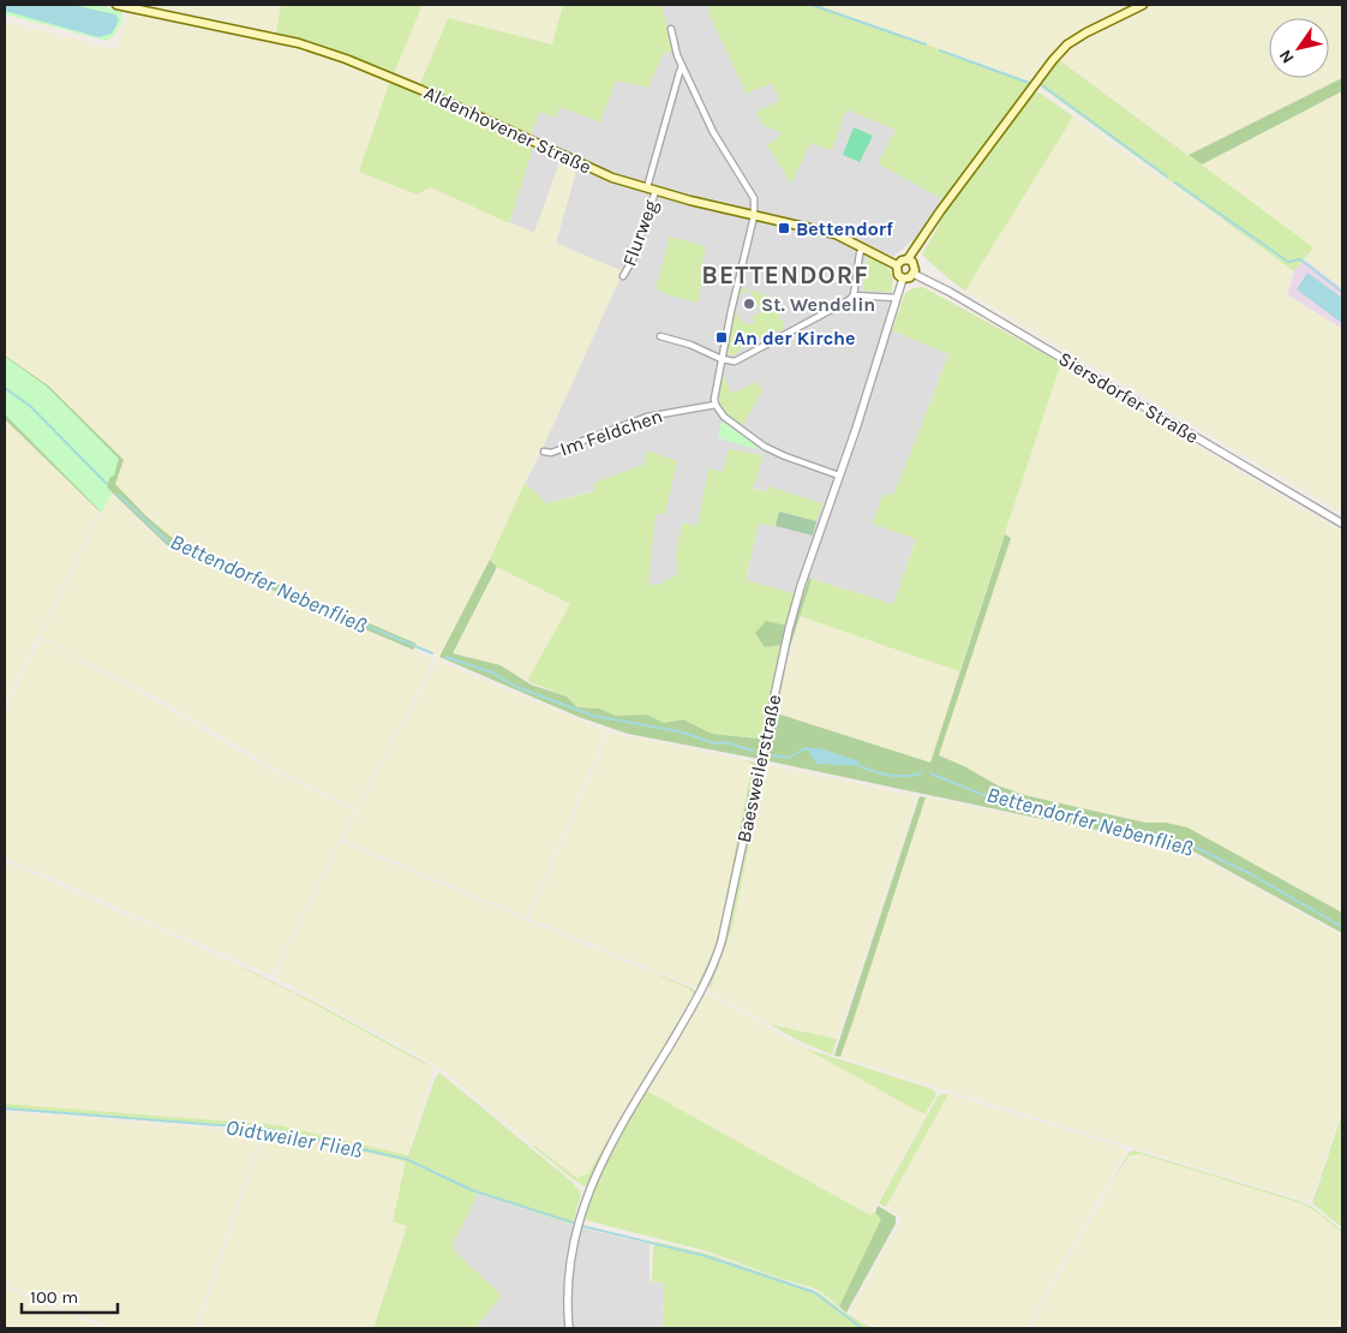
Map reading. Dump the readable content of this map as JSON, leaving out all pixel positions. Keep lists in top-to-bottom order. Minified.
{"streets":{"main road":["Aldenhovener Straße"],"street":["Flurweg","Siersdorfer Straße","Im Feldchen","Baesweilerstraße"]},"crossings":[["Aldenhovener Straße","Flurweg"],["Aldenhovener Straße","Siersdorfer Straße"],["Aldenhovener Straße","Baesweilerstraße"],["Siersdorfer Straße","Baesweilerstraße"]],"districts":["BETTENDORF"],"water":["Bettendorfer Nebenfließ","Oidtweiler Fließ"],"places":{"transit":["Bettendorf","An der Kirche"],"other":["St. Wendelin"]},"scale_bar":"100 m","north":"bottom left"}
